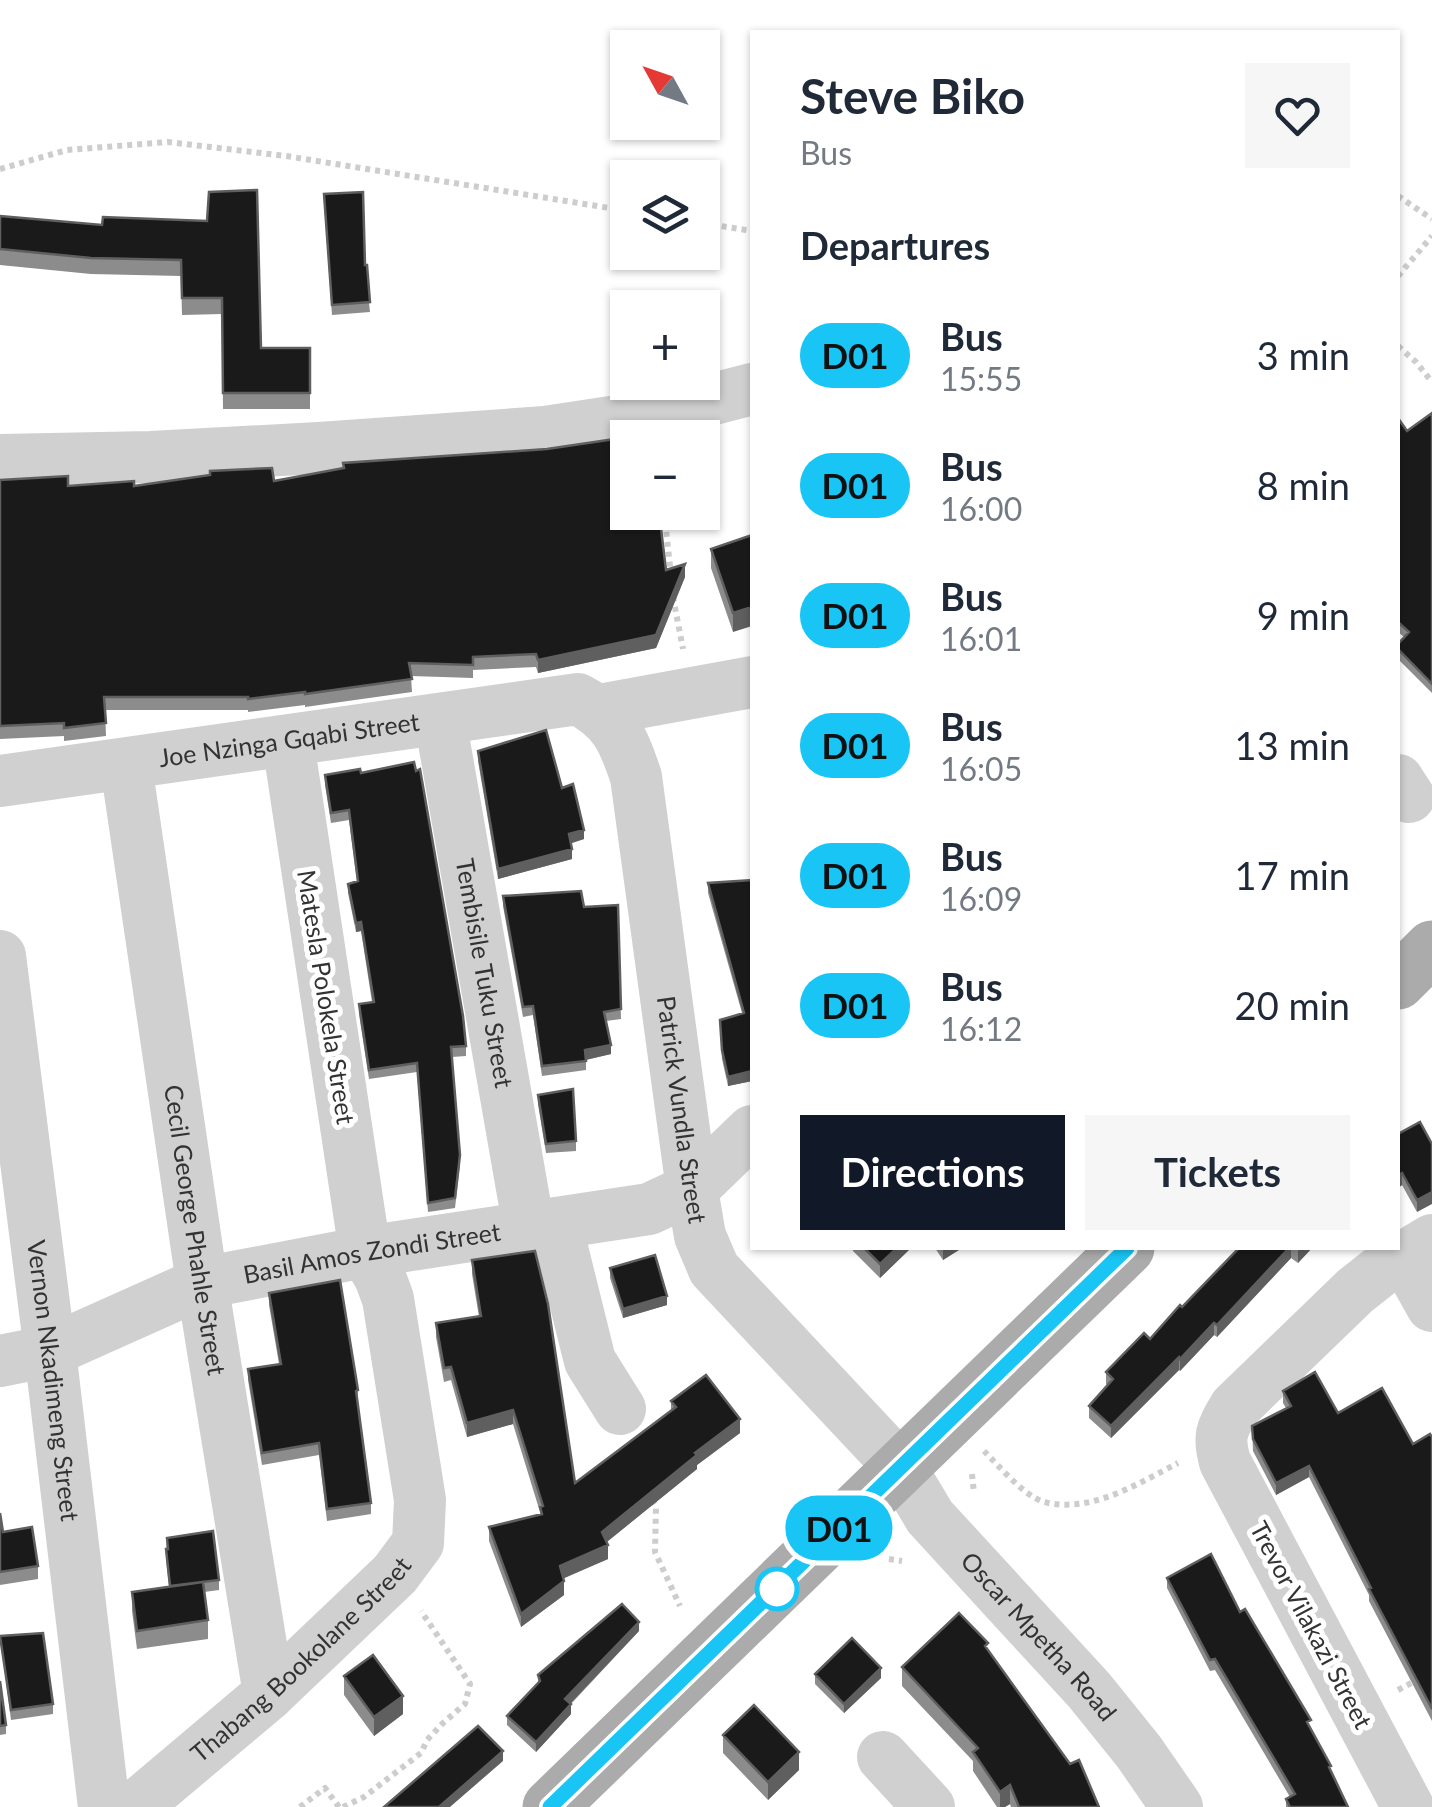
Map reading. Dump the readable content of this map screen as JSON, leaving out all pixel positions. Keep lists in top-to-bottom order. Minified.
{"streets":{"street":["Joe Nzinga Gqabi Street","Tembisile Tuku Street","Matesla Polokela Street","Patrick Vundla Street","Cecil George Phahle Street","Basil Amos Zondi Street","Vernon Nkadimeng Street","Trevor Vilakazi Street","Oscar Mpetha Road","Thabang Bookolane Street"]},"crossings":[["Joe Nzinga Gqabi Street","Tembisile Tuku Street"],["Joe Nzinga Gqabi Street","Matesla Polokela Street"],["Joe Nzinga Gqabi Street","Patrick Vundla Street"],["Joe Nzinga Gqabi Street","Cecil George Phahle Street"],["Tembisile Tuku Street","Basil Amos Zondi Street"],["Matesla Polokela Street","Basil Amos Zondi Street"],["Matesla Polokela Street","Thabang Bookolane Street"],["Patrick Vundla Street","Basil Amos Zondi Street"],["Patrick Vundla Street","Oscar Mpetha Road"],["Cecil George Phahle Street","Basil Amos Zondi Street"],["Cecil George Phahle Street","Thabang Bookolane Street"],["Basil Amos Zondi Street","Vernon Nkadimeng Street"],["Basil Amos Zondi Street","Thabang Bookolane Street"]],"lines":["bus line D01"],"north":"top left","page":{"on_map":"D01","map_buttons":["+","−"],"heading":[["Steve Biko","Bus"],"Departures"],"list":[{"mark":"D01","name":"Bus","note":"15:55","value":"3 min"},{"mark":"D01","name":"Bus","note":"16:00","value":"8 min"},{"mark":"D01","name":"Bus","note":"16:01","value":"9 min"},{"mark":"D01","name":"Bus","note":"16:05","value":"13 min"},{"mark":"D01","name":"Bus","note":"16:09","value":"17 min"},{"mark":"D01","name":"Bus","note":"16:12","value":"20 min"}],"buttons":["Directions","Tickets"]}}
